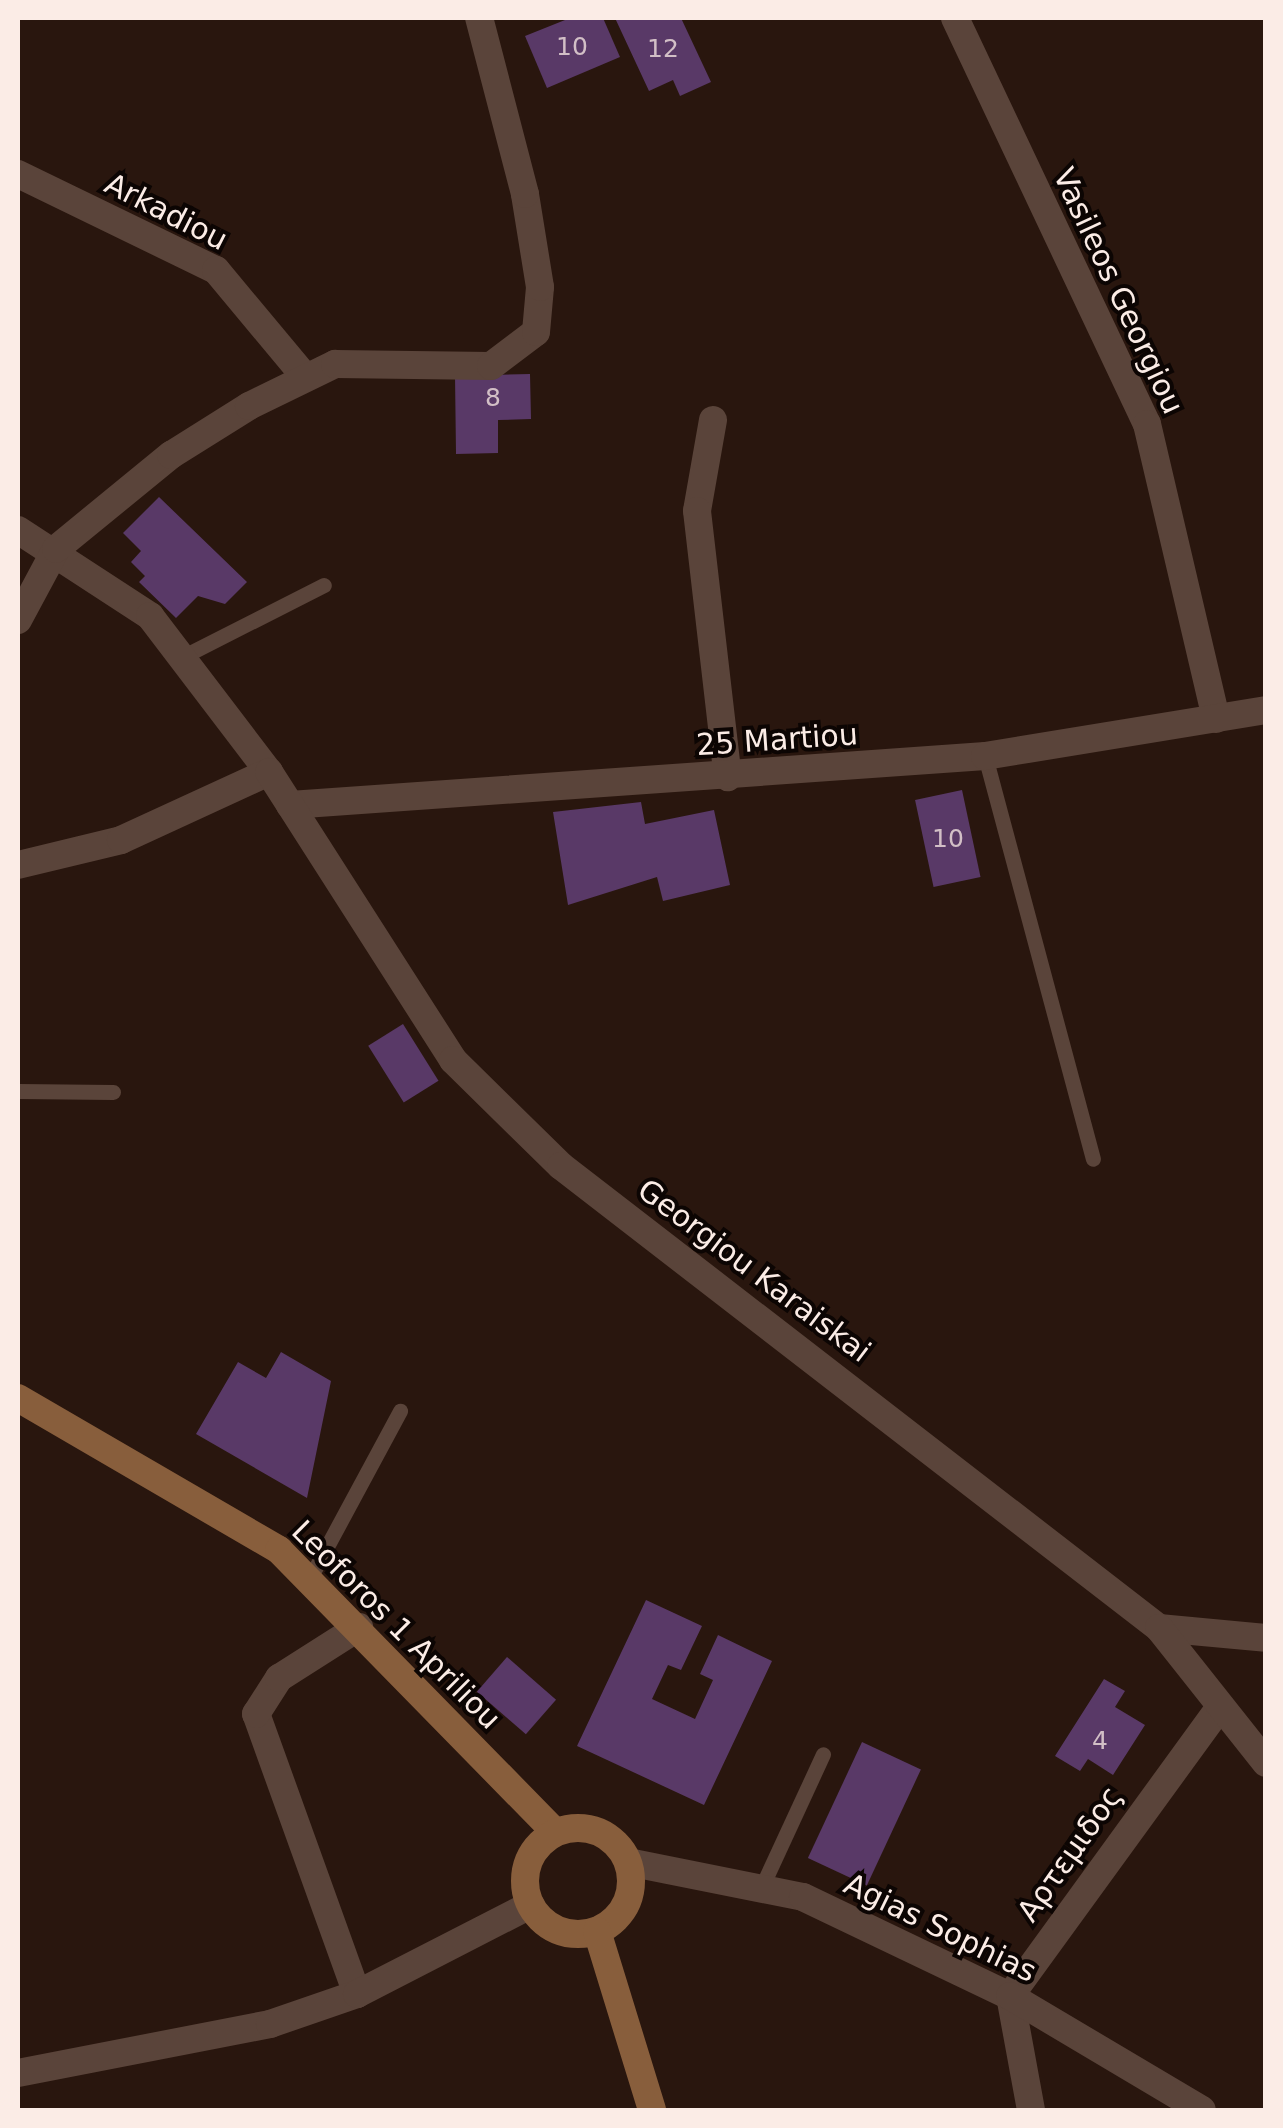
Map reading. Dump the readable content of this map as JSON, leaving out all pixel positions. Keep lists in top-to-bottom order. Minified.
{"streets":{"main road":["Leoforos 1 Apriliou"],"street":["Arkadiou","Vasileos Georgiou","25 Martiou","Georgiou Karaiskai","Αρτεμιδος","Agias Sophias"]},"crossings":[["Vasileos Georgiou","25 Martiou"],["25 Martiou","Georgiou Karaiskai"],["Georgiou Karaiskai","Αρτεμιδος"],["Leoforos 1 Apriliou","Agias Sophias"],["Αρτεμιδος","Agias Sophias"]],"house_numbers":["10","12","8","10","4"]}
